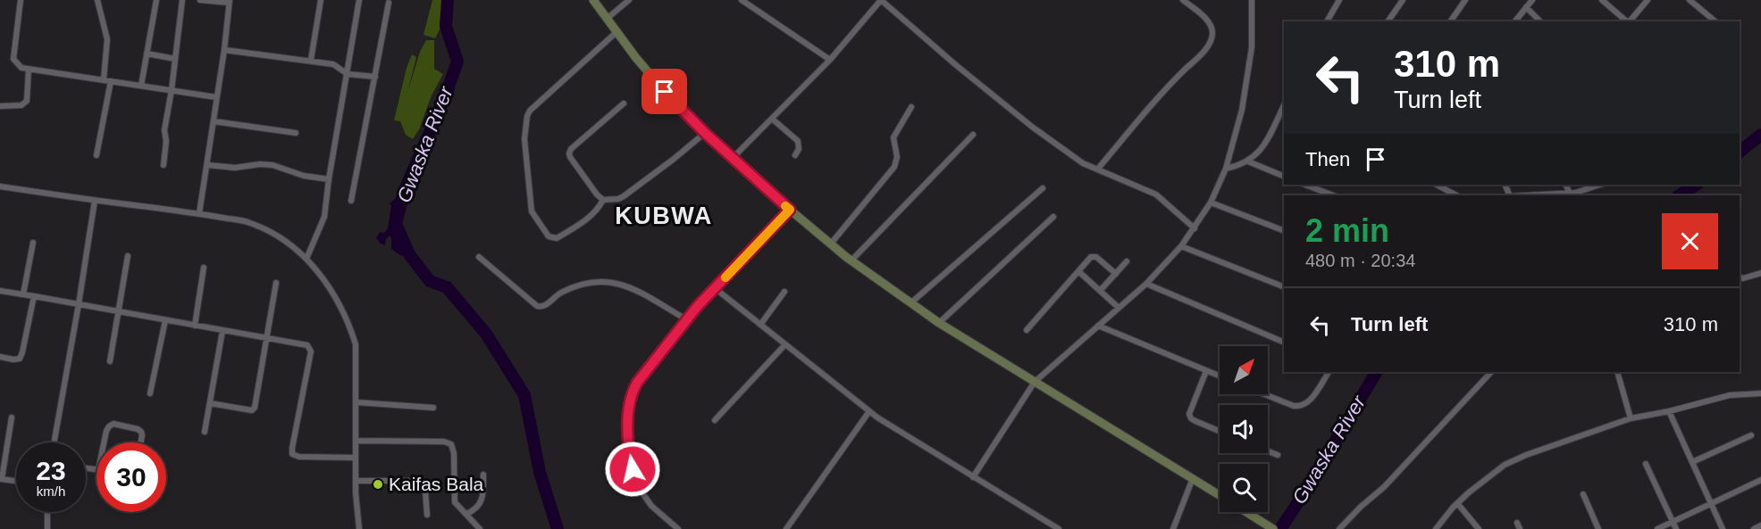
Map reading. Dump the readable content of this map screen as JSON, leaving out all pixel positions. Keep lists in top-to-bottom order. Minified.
{"districts":["KUBWA"],"water":["Gwaska River"],"places":["Kaifas Bala"],"north":"top right","page":{"turn":["310 m","Turn left"],"then":"Then","heading":["2 min","480 m · 20:34"],"list":[{"name":"Turn left","value":"310 m"}],"speed":"23 km/h","limit":"30"}}
